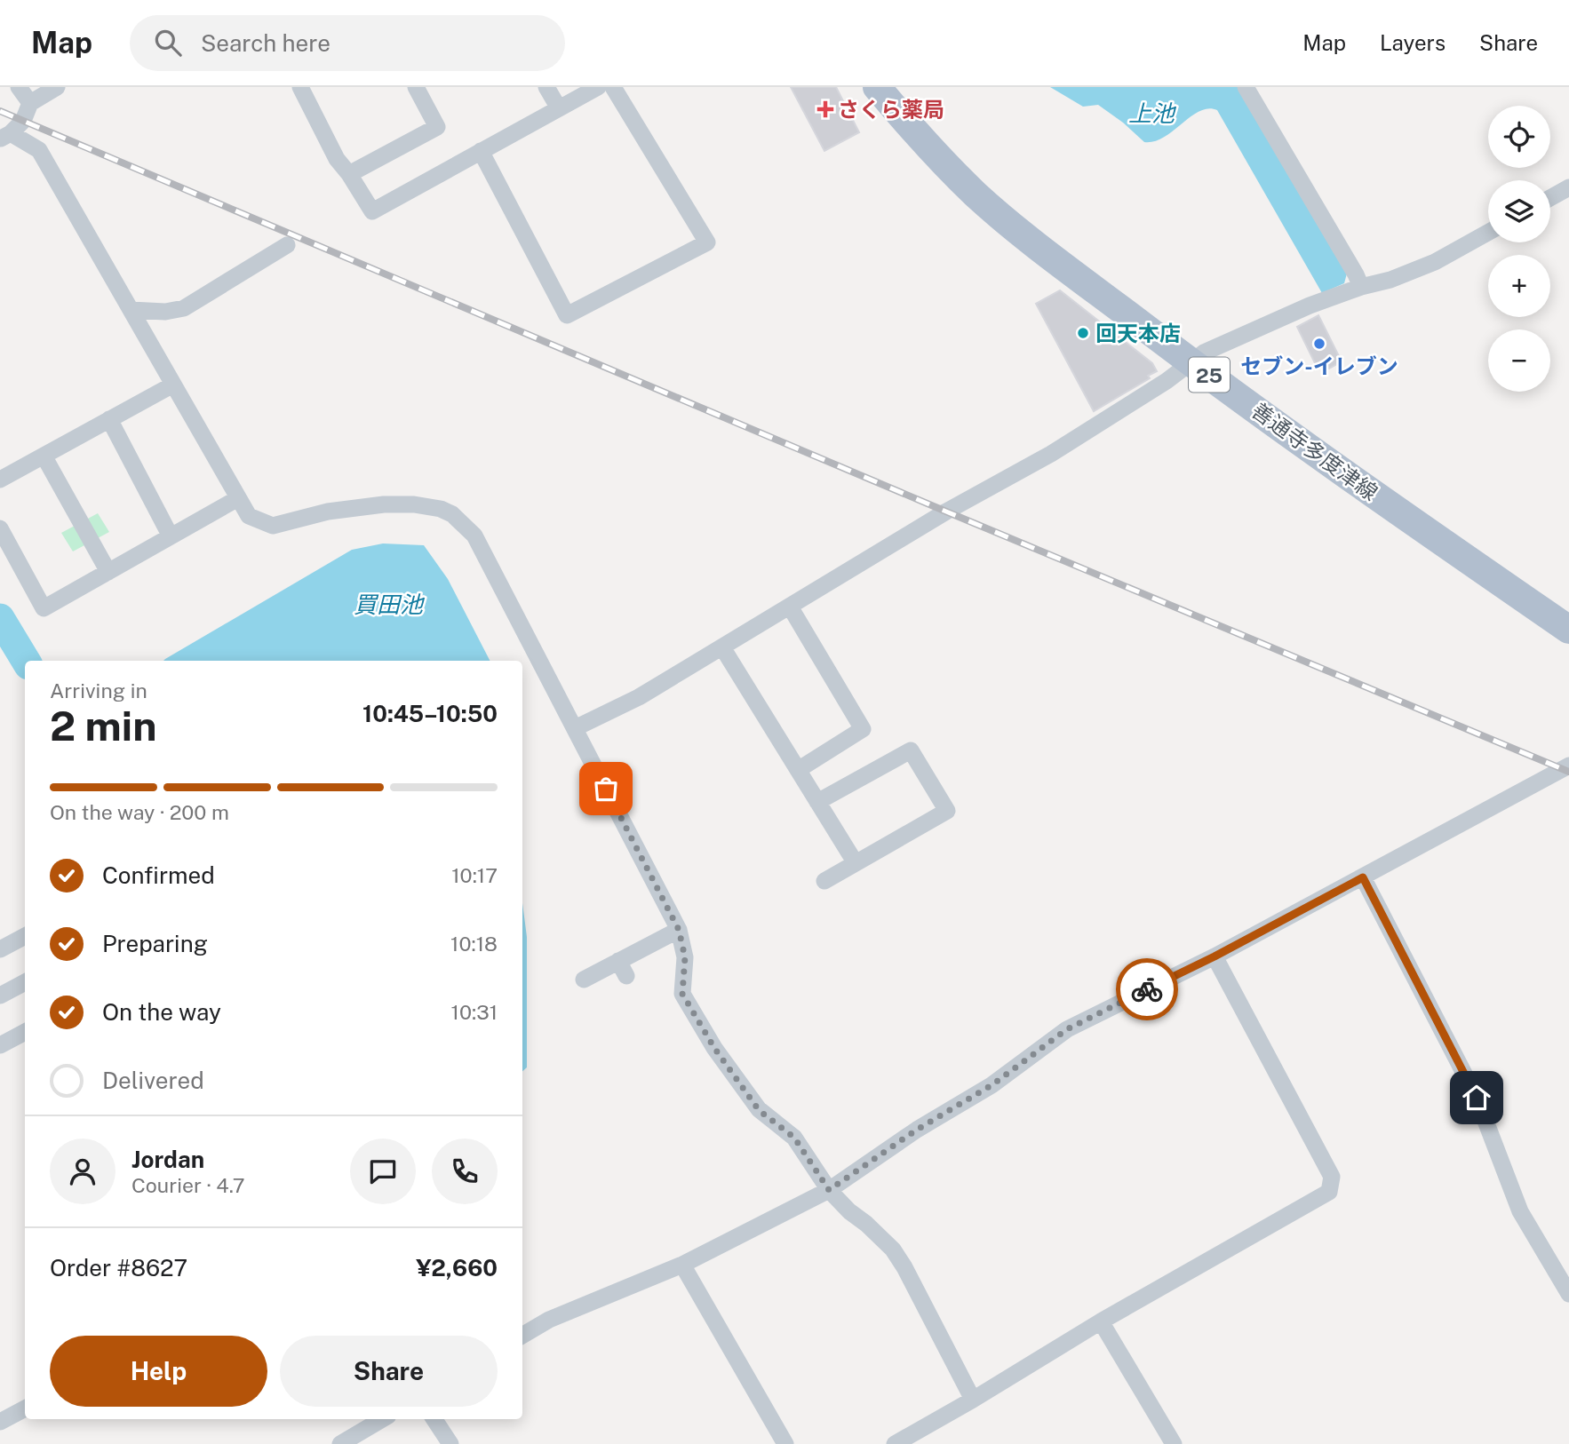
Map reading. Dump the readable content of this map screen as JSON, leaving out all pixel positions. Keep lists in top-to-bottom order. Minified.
{"streets":{"main road":["25","善通寺多度津線"]},"water":["上池","買田池"],"places":{"health":["さくら薬局"],"other":["回天本店","セブン-イレブン"]},"page":{"header":"Map","search":"Search here","nav":["Map","Layers","Share"],"map_buttons":["+","−"],"heading":["2 min","Arriving in","10:45–10:50"],"panel":["Jordan","Courier · 4.7","Order #8627","¥2,660"],"bar":"On the way · 200 m","list":[["Confirmed","10:17"],["Preparing","10:18"],["On the way","10:31"],"Delivered"],"buttons":["Help","Share"]}}
